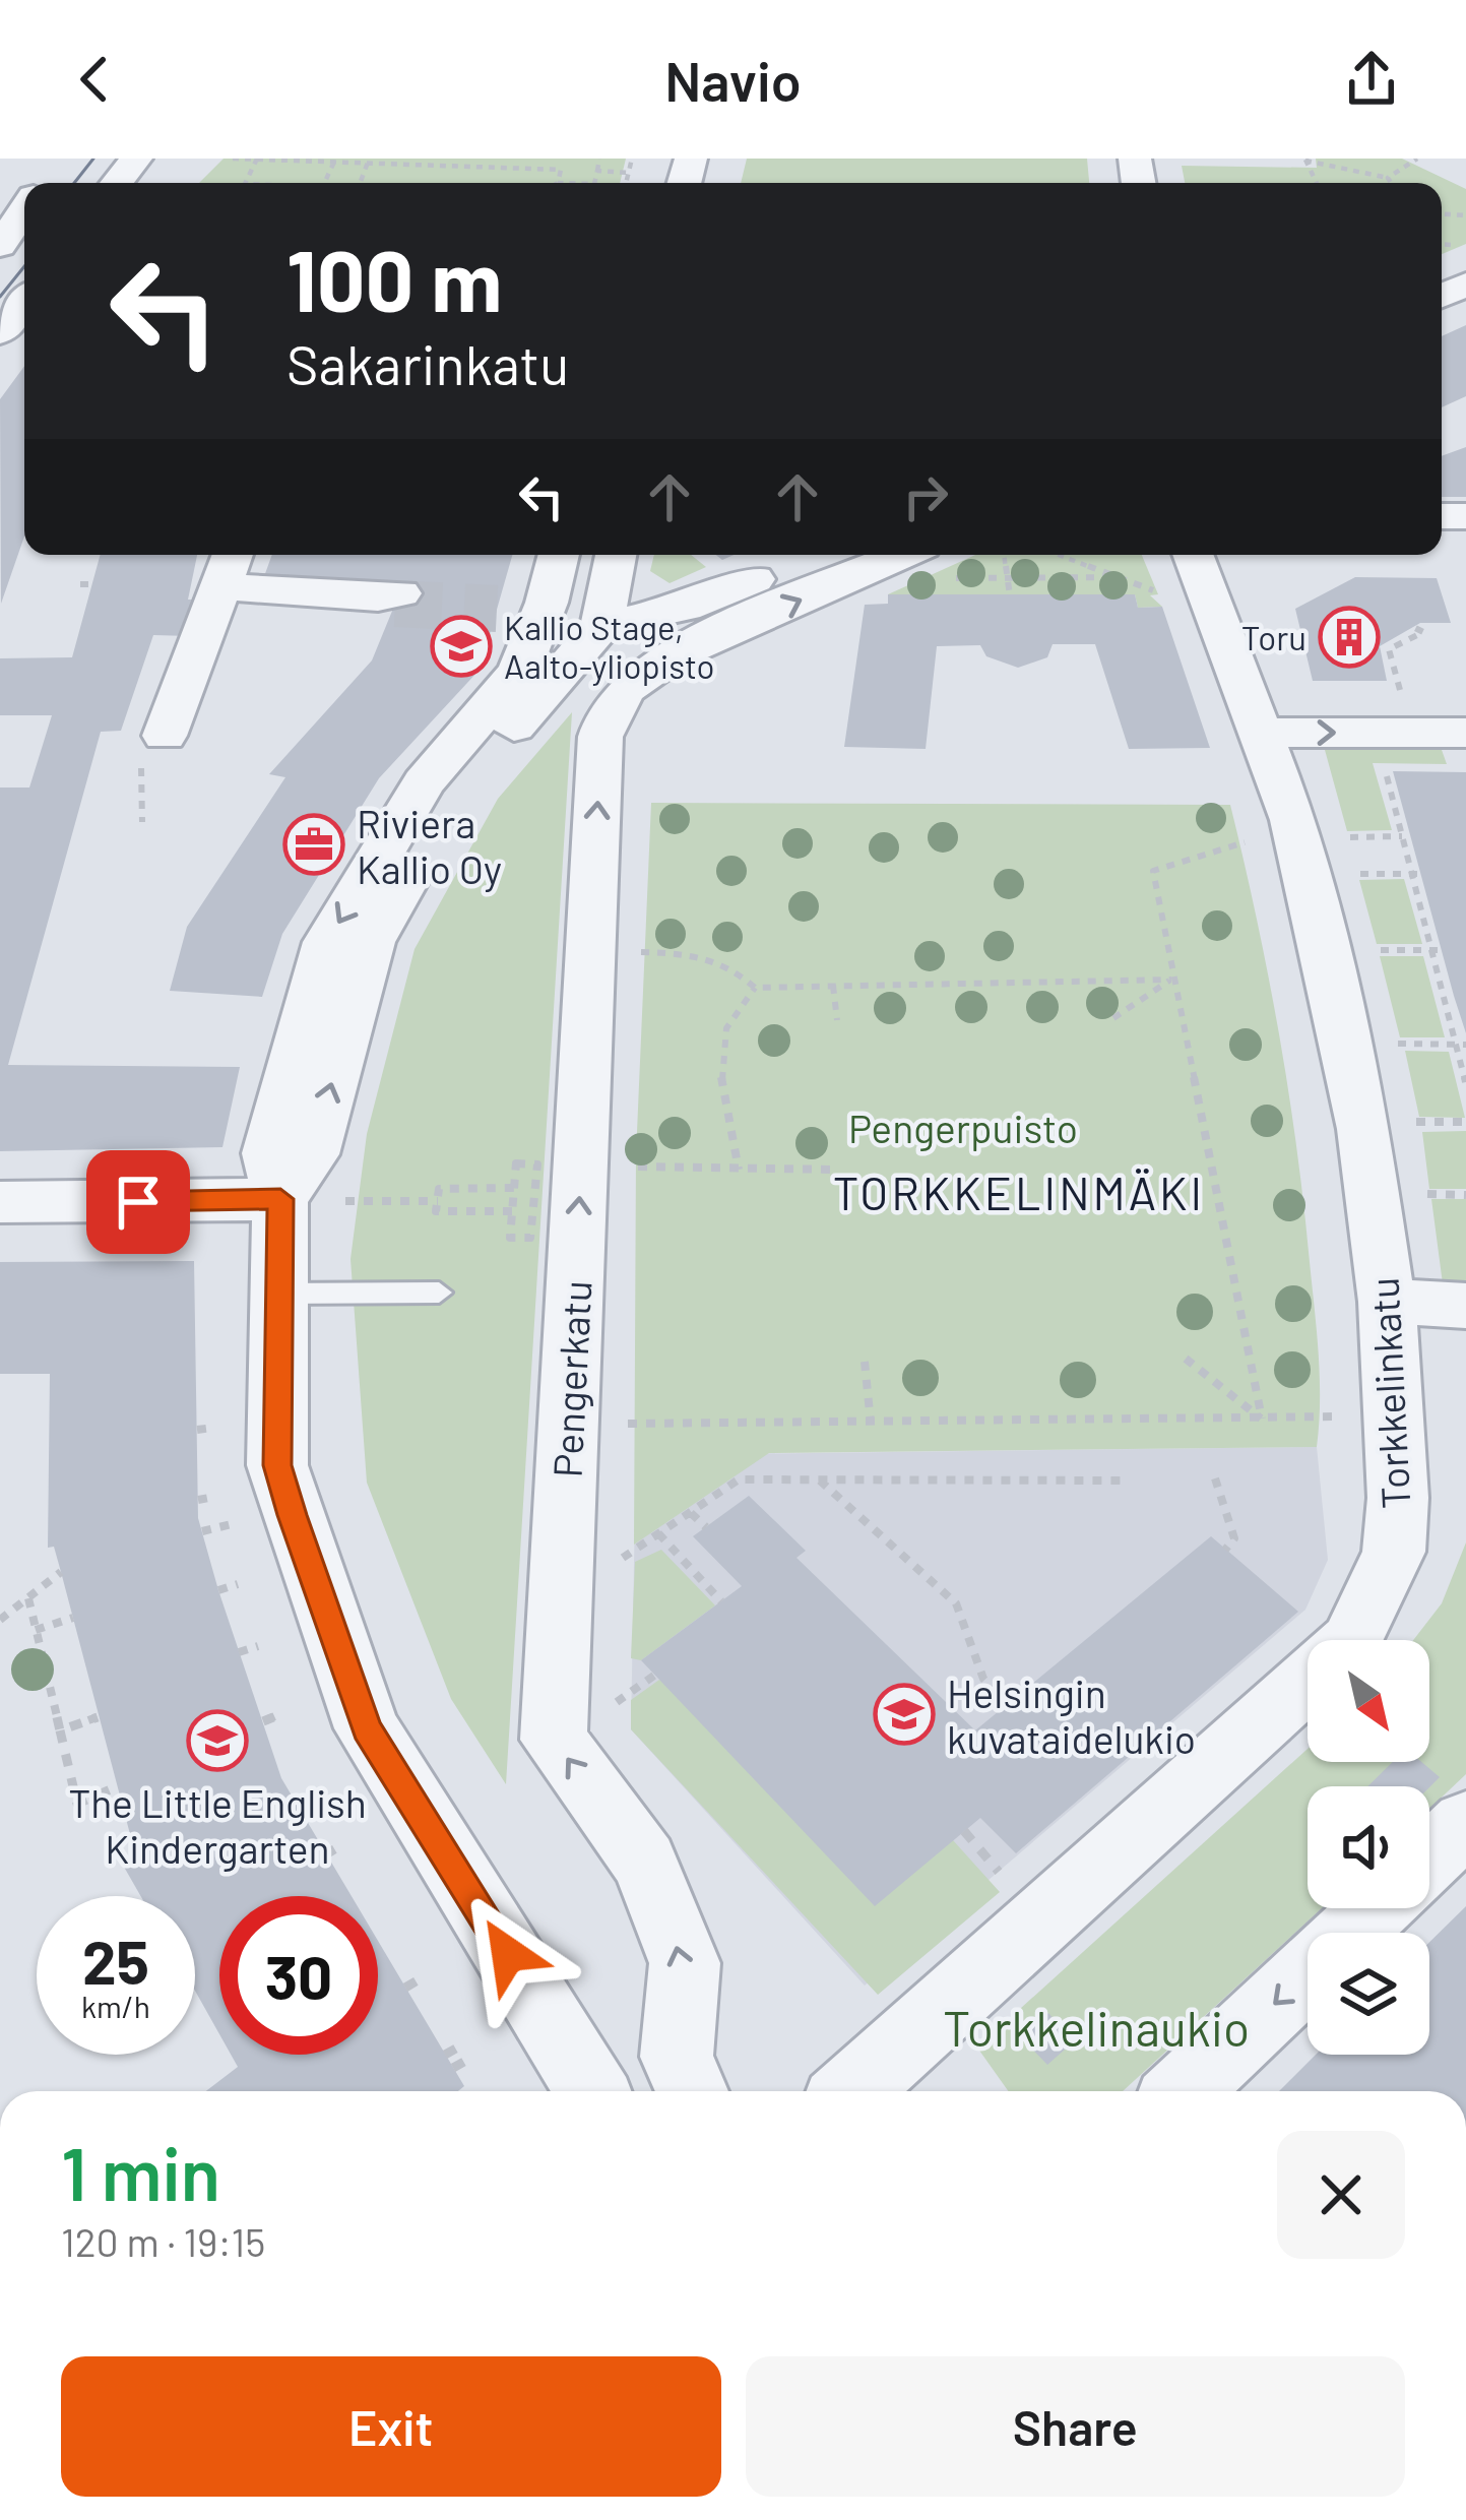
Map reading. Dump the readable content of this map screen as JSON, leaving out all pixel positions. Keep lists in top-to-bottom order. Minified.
{"streets":{"street":["Pengerkatu","Torkkelinkatu"]},"districts":["TORKKELINMÄKI"],"parks":["Pengerpuisto","Torkkelinaukio"],"places":{"building":["Toru"],"school or university":["Kallio Stage, Aalto-yliopisto","Helsingin kuvataidelukio","The Little English Kindergarten"],"office":["Riviera Kallio Oy"]},"north":"bottom right","page":{"header":"Navio","turn":["100 m","Sakarinkatu"],"speed":"25 km/h","limit":"30","heading":["1 min","120 m · 19:15"],"buttons":["Exit","Share"]}}
